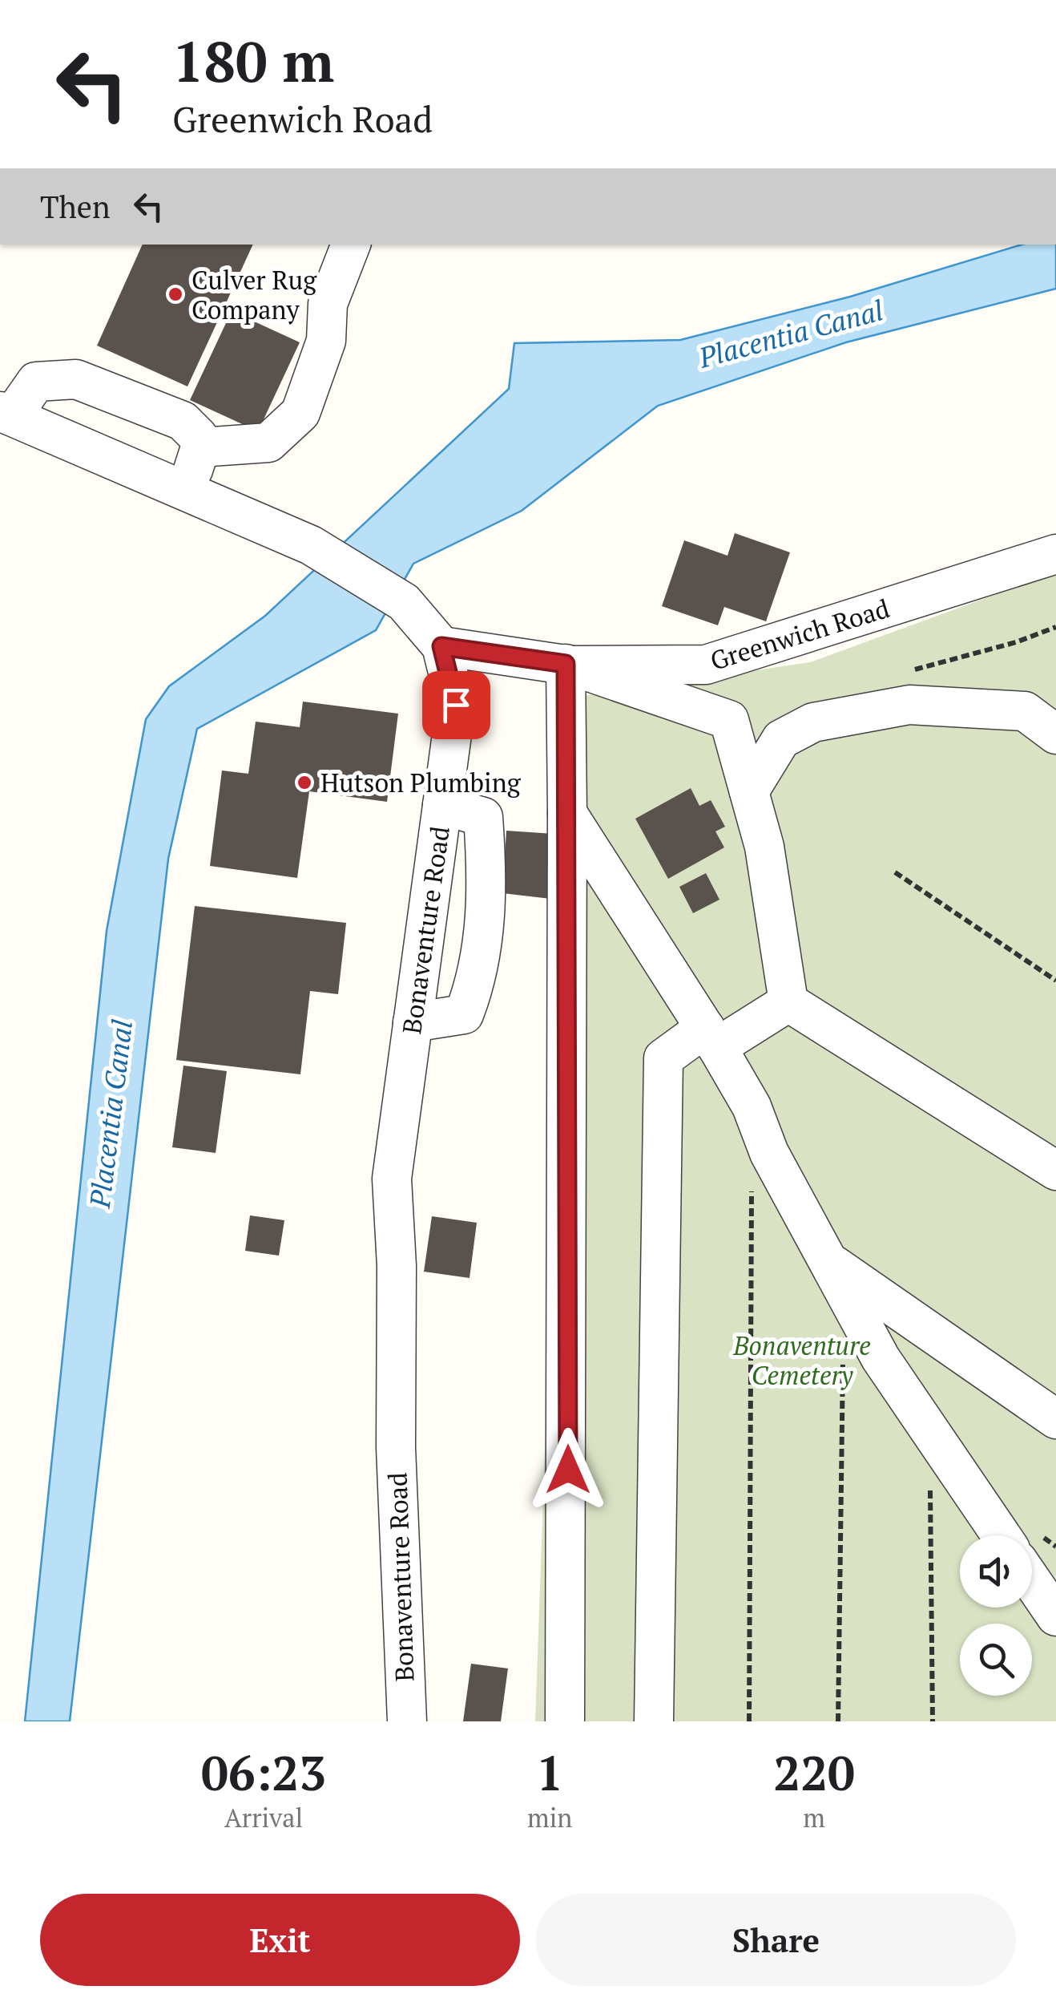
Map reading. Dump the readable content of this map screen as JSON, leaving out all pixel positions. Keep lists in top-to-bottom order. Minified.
{"streets":{"street":["Greenwich Road","Bonaventure Road"]},"crossings":[["Greenwich Road","Bonaventure Road"]],"water":["Placentia Canal"],"parks":["Bonaventure Cemetery"],"places":["Culver Rug Company","Hutson Plumbing"],"page":{"turn":["180 m","Greenwich Road"],"then":"Then","eta":["06:23","Arrival","1","min","220","m"],"buttons":["Exit","Share"]}}
